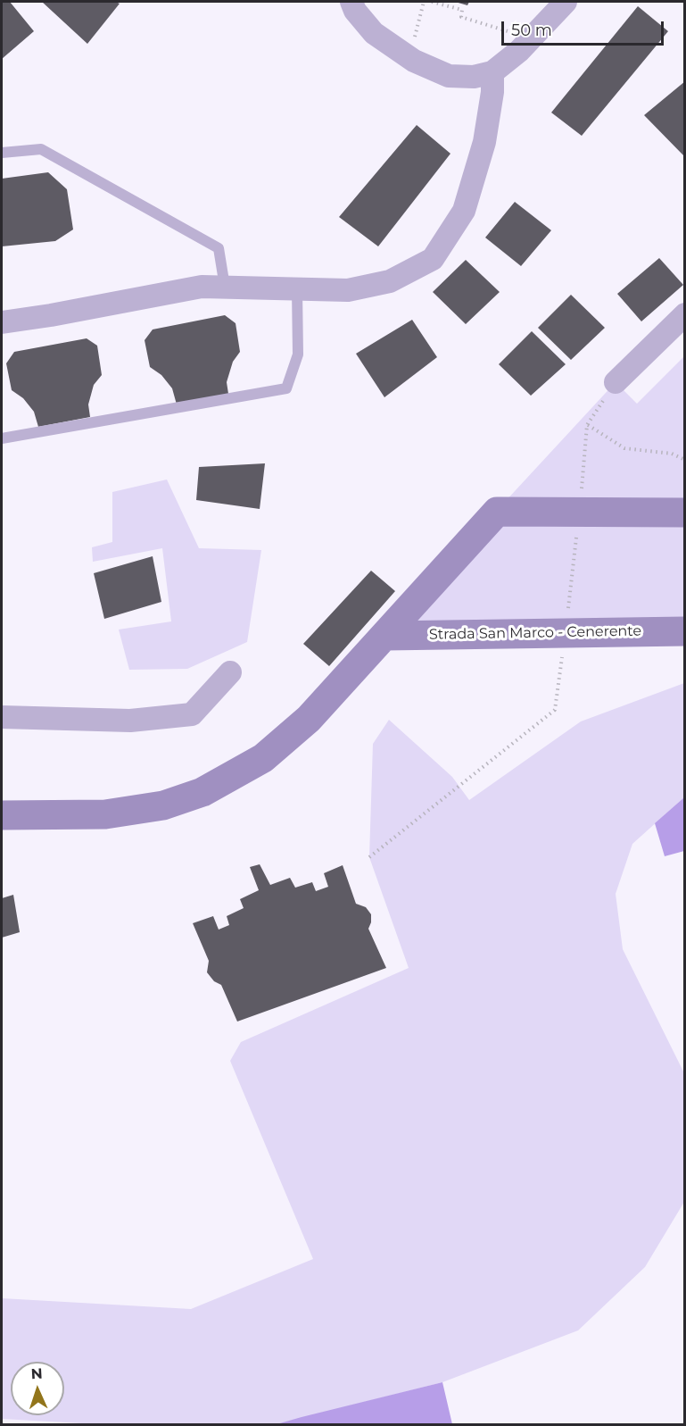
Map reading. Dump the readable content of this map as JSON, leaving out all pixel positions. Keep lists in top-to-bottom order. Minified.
{"streets":{"main road":["Strada San Marco - Cenerente"]},"scale_bar":"50 m","north":"top"}
